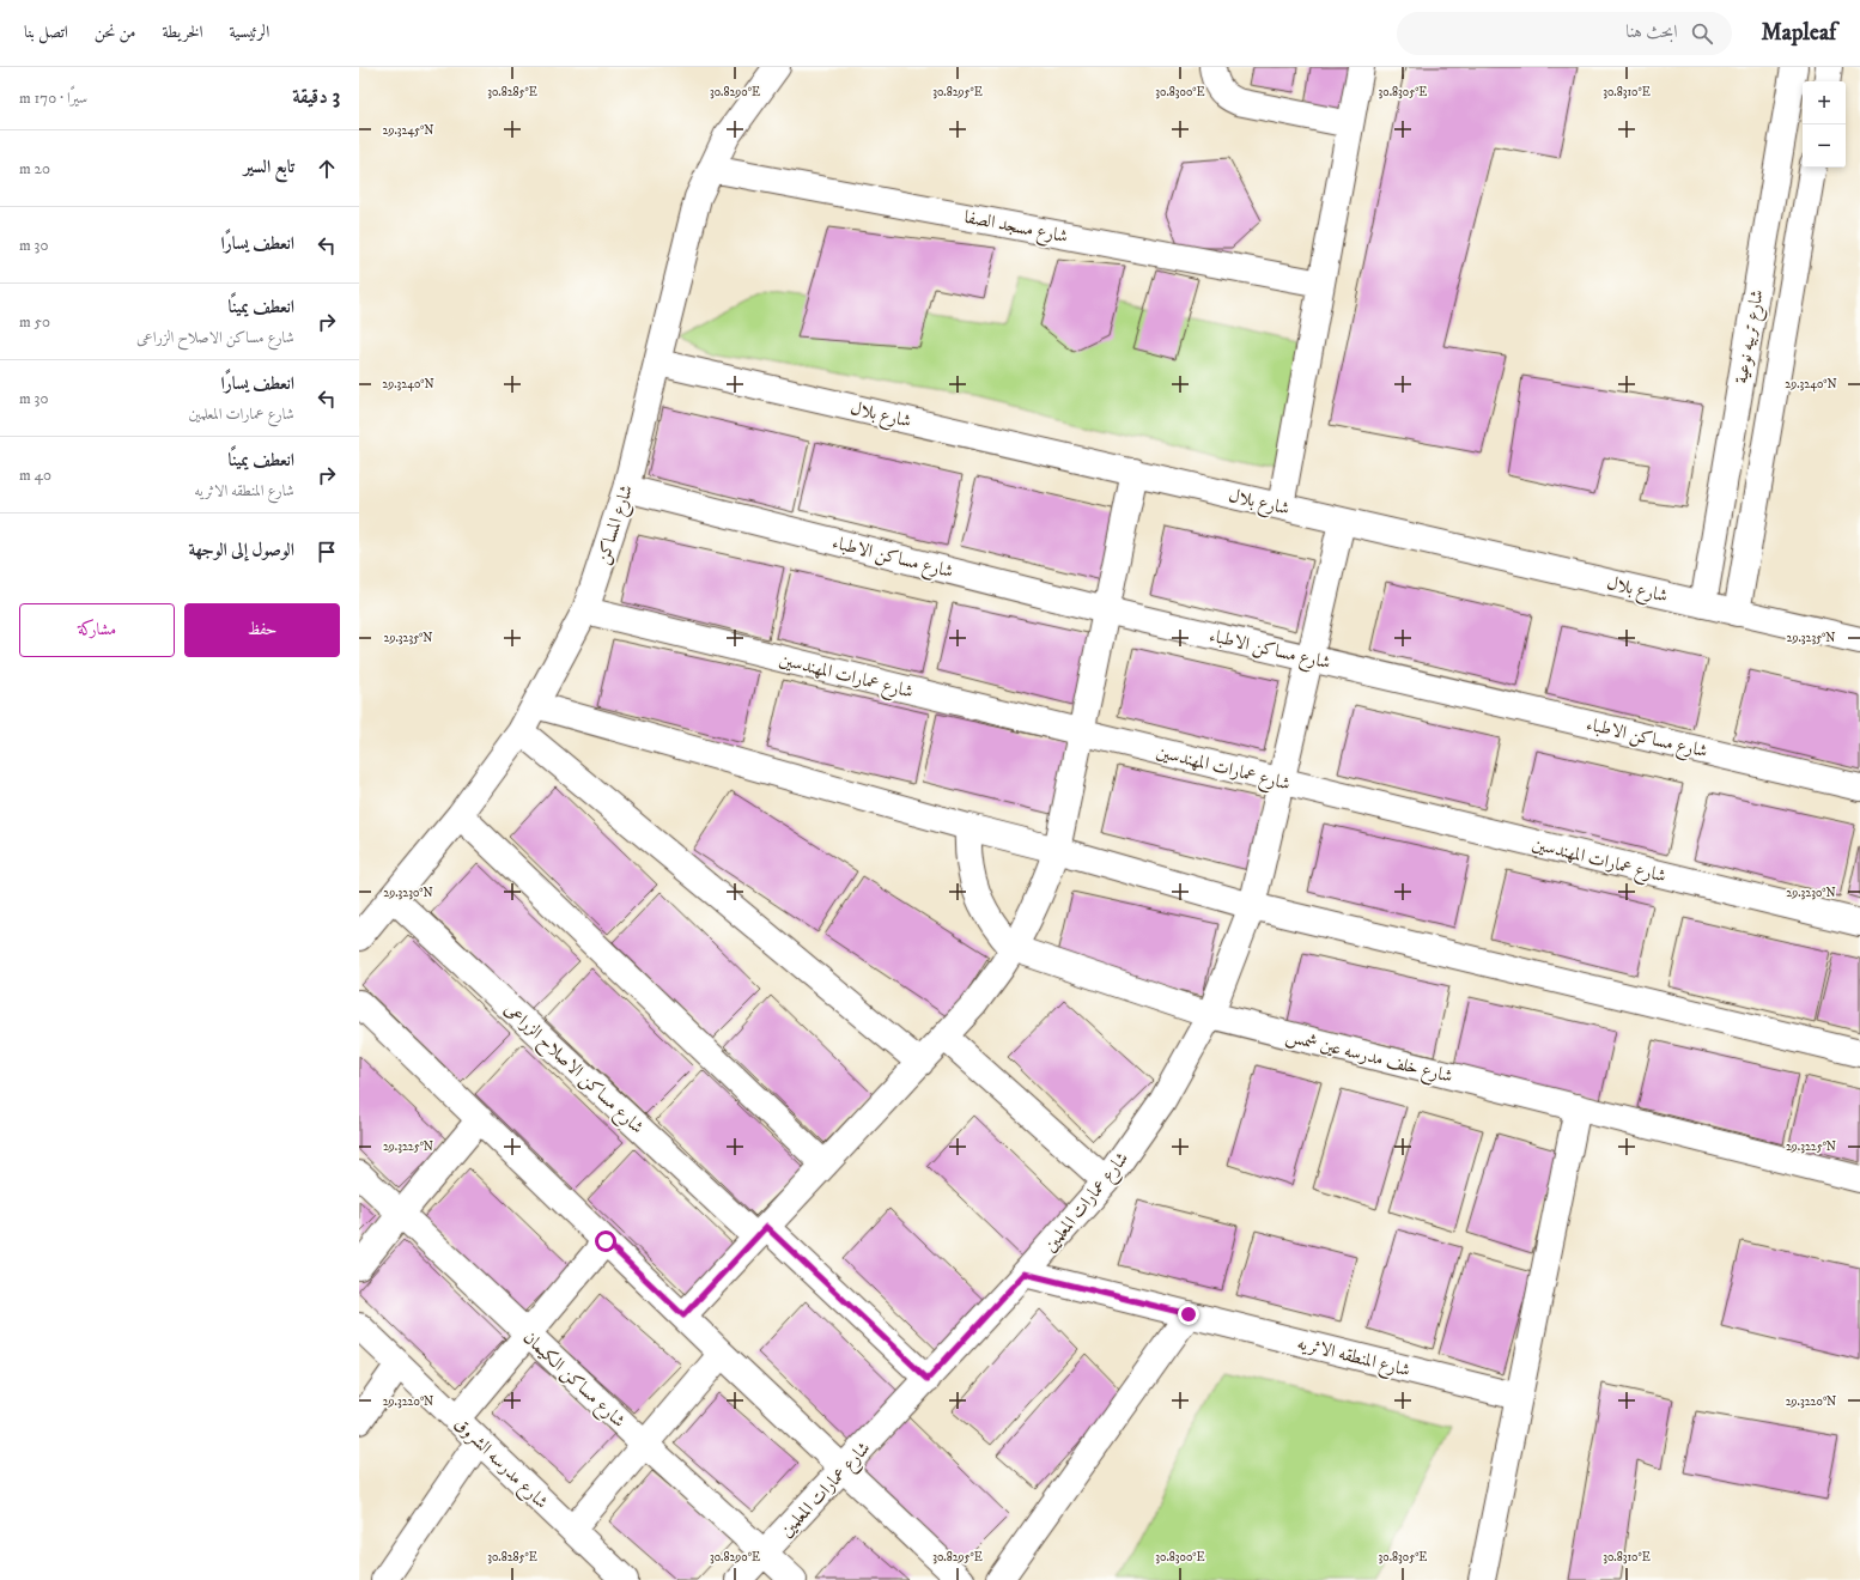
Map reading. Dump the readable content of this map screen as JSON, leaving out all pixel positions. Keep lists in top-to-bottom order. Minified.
{"streets":{"street":["شارع مسجد الصفا","شارع تربيه نوعية","شارع بلال","شارع المساكن","شارع مساكن الاطباء","شارع عمارات المهندسين","شارع خلف مدرسه عين شمس","شارع مساكن الاصلاح الزراعى","شارع عمارات المعلمين","شارع المنطقه الاثريه","شارع مساكن الكيمان","شارع مدرسه الشروق"]},"crossings":[["شارع مسجد الصفا","شارع المساكن"],["شارع تربيه نوعية","شارع بلال"],["شارع بلال","شارع المساكن"],["شارع بلال","شارع عمارات المعلمين"],["شارع المساكن","شارع مساكن الاطباء"],["شارع المساكن","شارع عمارات المهندسين"],["شارع المساكن","شارع مساكن الاصلاح الزراعى"],["شارع مساكن الاطباء","شارع عمارات المعلمين"],["شارع عمارات المهندسين","شارع عمارات المعلمين"],["شارع خلف مدرسه عين شمس","شارع عمارات المعلمين"],["شارع مساكن الاصلاح الزراعى","شارع عمارات المعلمين"],["شارع عمارات المعلمين","شارع المنطقه الاثريه"],["شارع عمارات المعلمين","شارع مساكن الكيمان"]],"page":{"header":"Mapleaf","search":"ابحث هنا","nav":["الرئيسية","الخريطة","من نحن","اتصل بنا"],"heading":["3 دقيقة","سيرًا · 170 m"],"map_buttons":["+","−"],"list":[["تابع السير","20 m"],["انعطف يسارًا","30 m"],["انعطف يمينًا","شارع مساكن الاصلاح الزراعى","50 m"],["انعطف يسارًا","شارع عمارات المعلمين","30 m"],["انعطف يمينًا","شارع المنطقه الاثريه","40 m"],"الوصول إلى الوجهة"],"buttons":["حفظ","مشاركة"]},"coordinates":["30.8285°E","30.8290°E","30.8295°E","30.8300°E","30.8305°E","30.8310°E","29.3245°N","29.3240°N","29.3235°N","29.3230°N","29.3225°N","29.3220°N"]}
